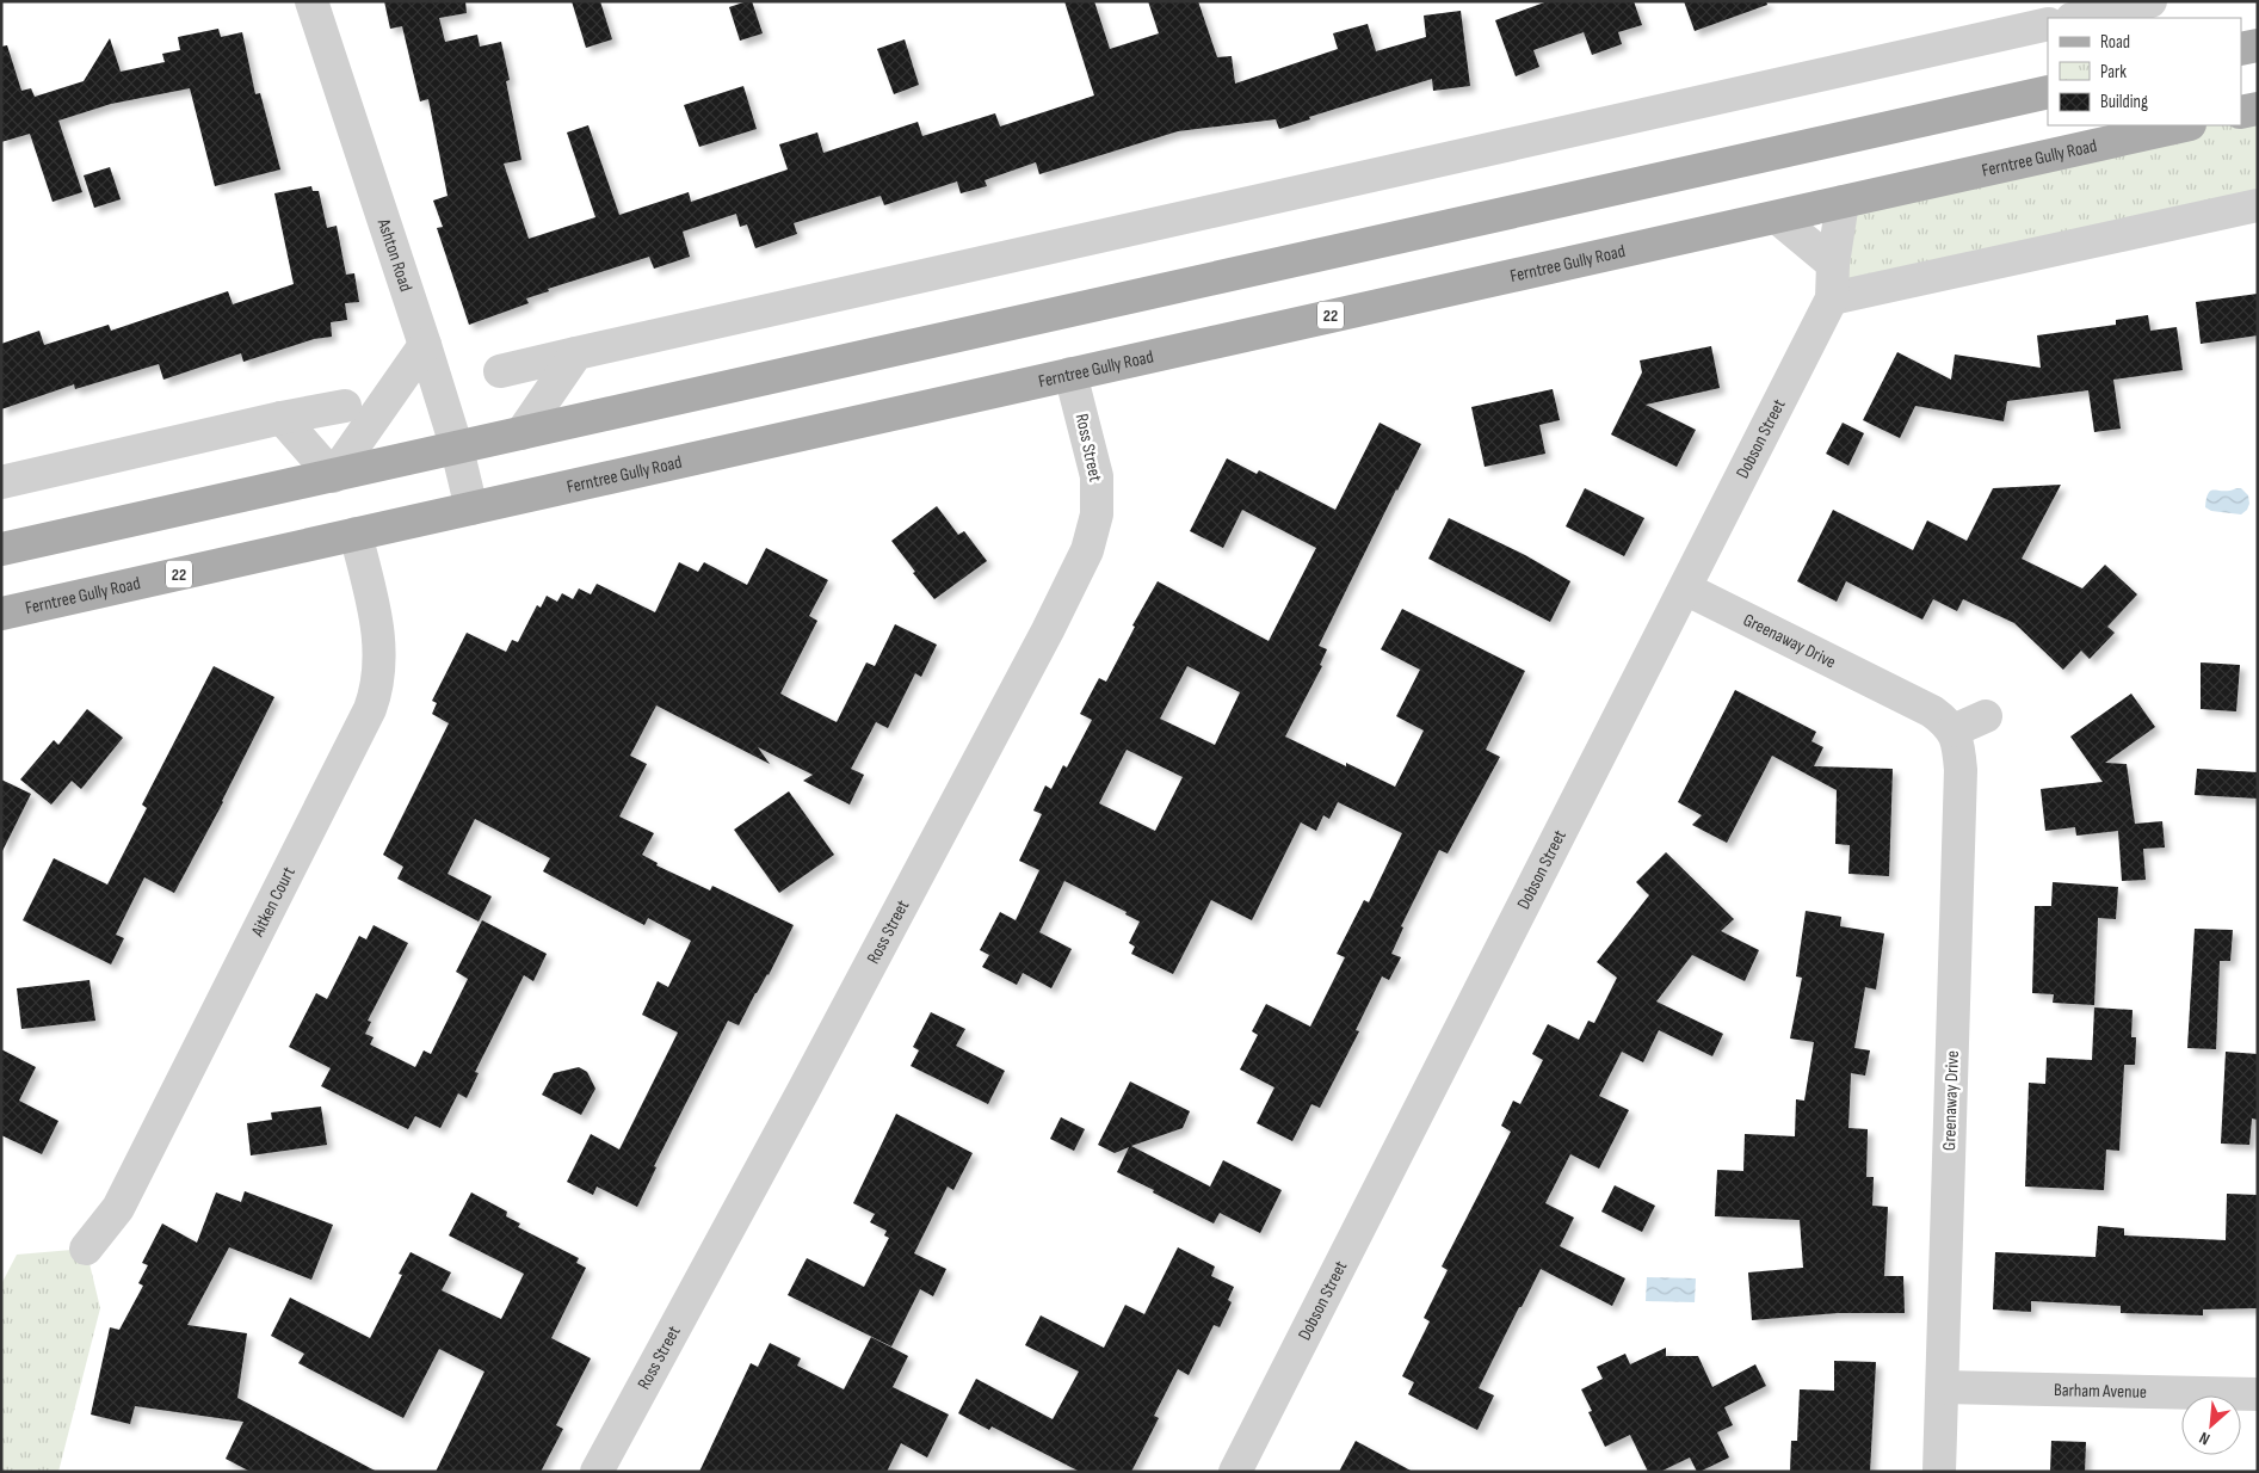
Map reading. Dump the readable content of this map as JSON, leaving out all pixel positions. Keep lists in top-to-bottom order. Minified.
{"streets":{"main road":["Ferntree Gully Road","22"],"street":["Ashton Road","Dobson Street","Ross Street","Greenaway Drive","Aitken Court","Barham Avenue"]},"crossings":[["Ferntree Gully Road","Ashton Road"],["Ferntree Gully Road","Dobson Street"],["Ferntree Gully Road","Ross Street"],["Ferntree Gully Road","Aitken Court"],["Dobson Street","Greenaway Drive"],["Greenaway Drive","Barham Avenue"]],"legend":["Road","Park","Building"],"north":"bottom left"}
